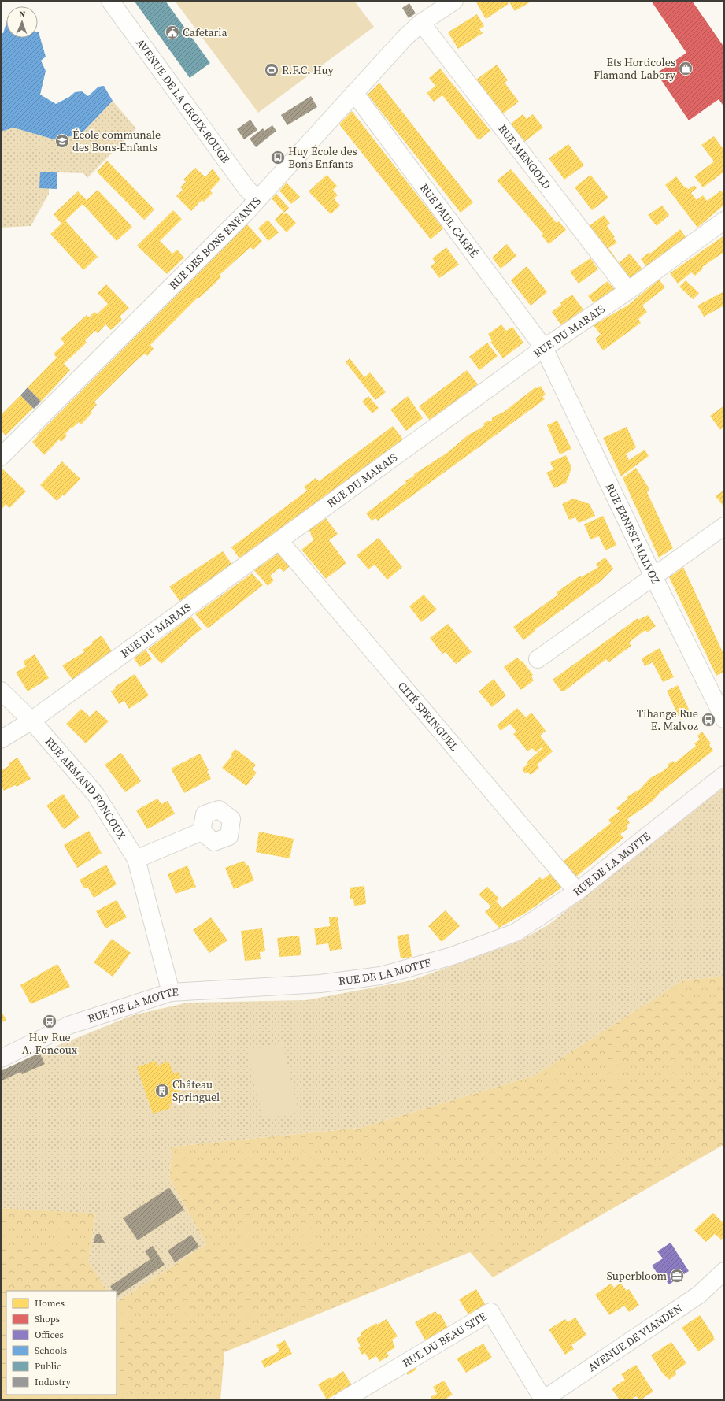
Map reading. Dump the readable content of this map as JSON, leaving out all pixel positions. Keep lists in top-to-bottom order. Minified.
{"streets":{"street":["AVENUE DE LA CROIX-ROUGE","RUE MENGOLD","RUE PAUL CARRÉ","RUE DES BONS ENFANTS","RUE DU MARAIS","RUE ERNEST MALVOZ","CITÉ SPRINGUEL","RUE ARMAND FONCOUX","RUE DE LA MOTTE","AVENUE DE VIANDEN","RUE DU BEAU SITE"]},"crossings":[["AVENUE DE LA CROIX-ROUGE","RUE DES BONS ENFANTS"],["RUE MENGOLD","RUE DES BONS ENFANTS"],["RUE MENGOLD","RUE DU MARAIS"],["RUE PAUL CARRÉ","RUE DES BONS ENFANTS"],["RUE PAUL CARRÉ","RUE DU MARAIS"],["RUE PAUL CARRÉ","RUE ERNEST MALVOZ"],["RUE DU MARAIS","RUE ERNEST MALVOZ"],["RUE DU MARAIS","CITÉ SPRINGUEL"],["RUE DU MARAIS","RUE ARMAND FONCOUX"],["CITÉ SPRINGUEL","RUE DE LA MOTTE"],["RUE ARMAND FONCOUX","RUE DE LA MOTTE"],["AVENUE DE VIANDEN","RUE DU BEAU SITE"]],"places":{"public building":["Cafetaria"],"shop":["Ets Horticoles Flamand-Labory"],"sports":["R.F.C. Huy"],"school or university":["École communale des Bons-Enfants"],"bus stop":["Huy École des Bons Enfants","Tihange Rue E. Malvoz","Huy Rue A. Foncoux"],"building":["Château Springuel"],"office":["Superbloom"]},"legend":["Homes","Shops","Offices","Schools","Public","Industry"],"north":"top"}
